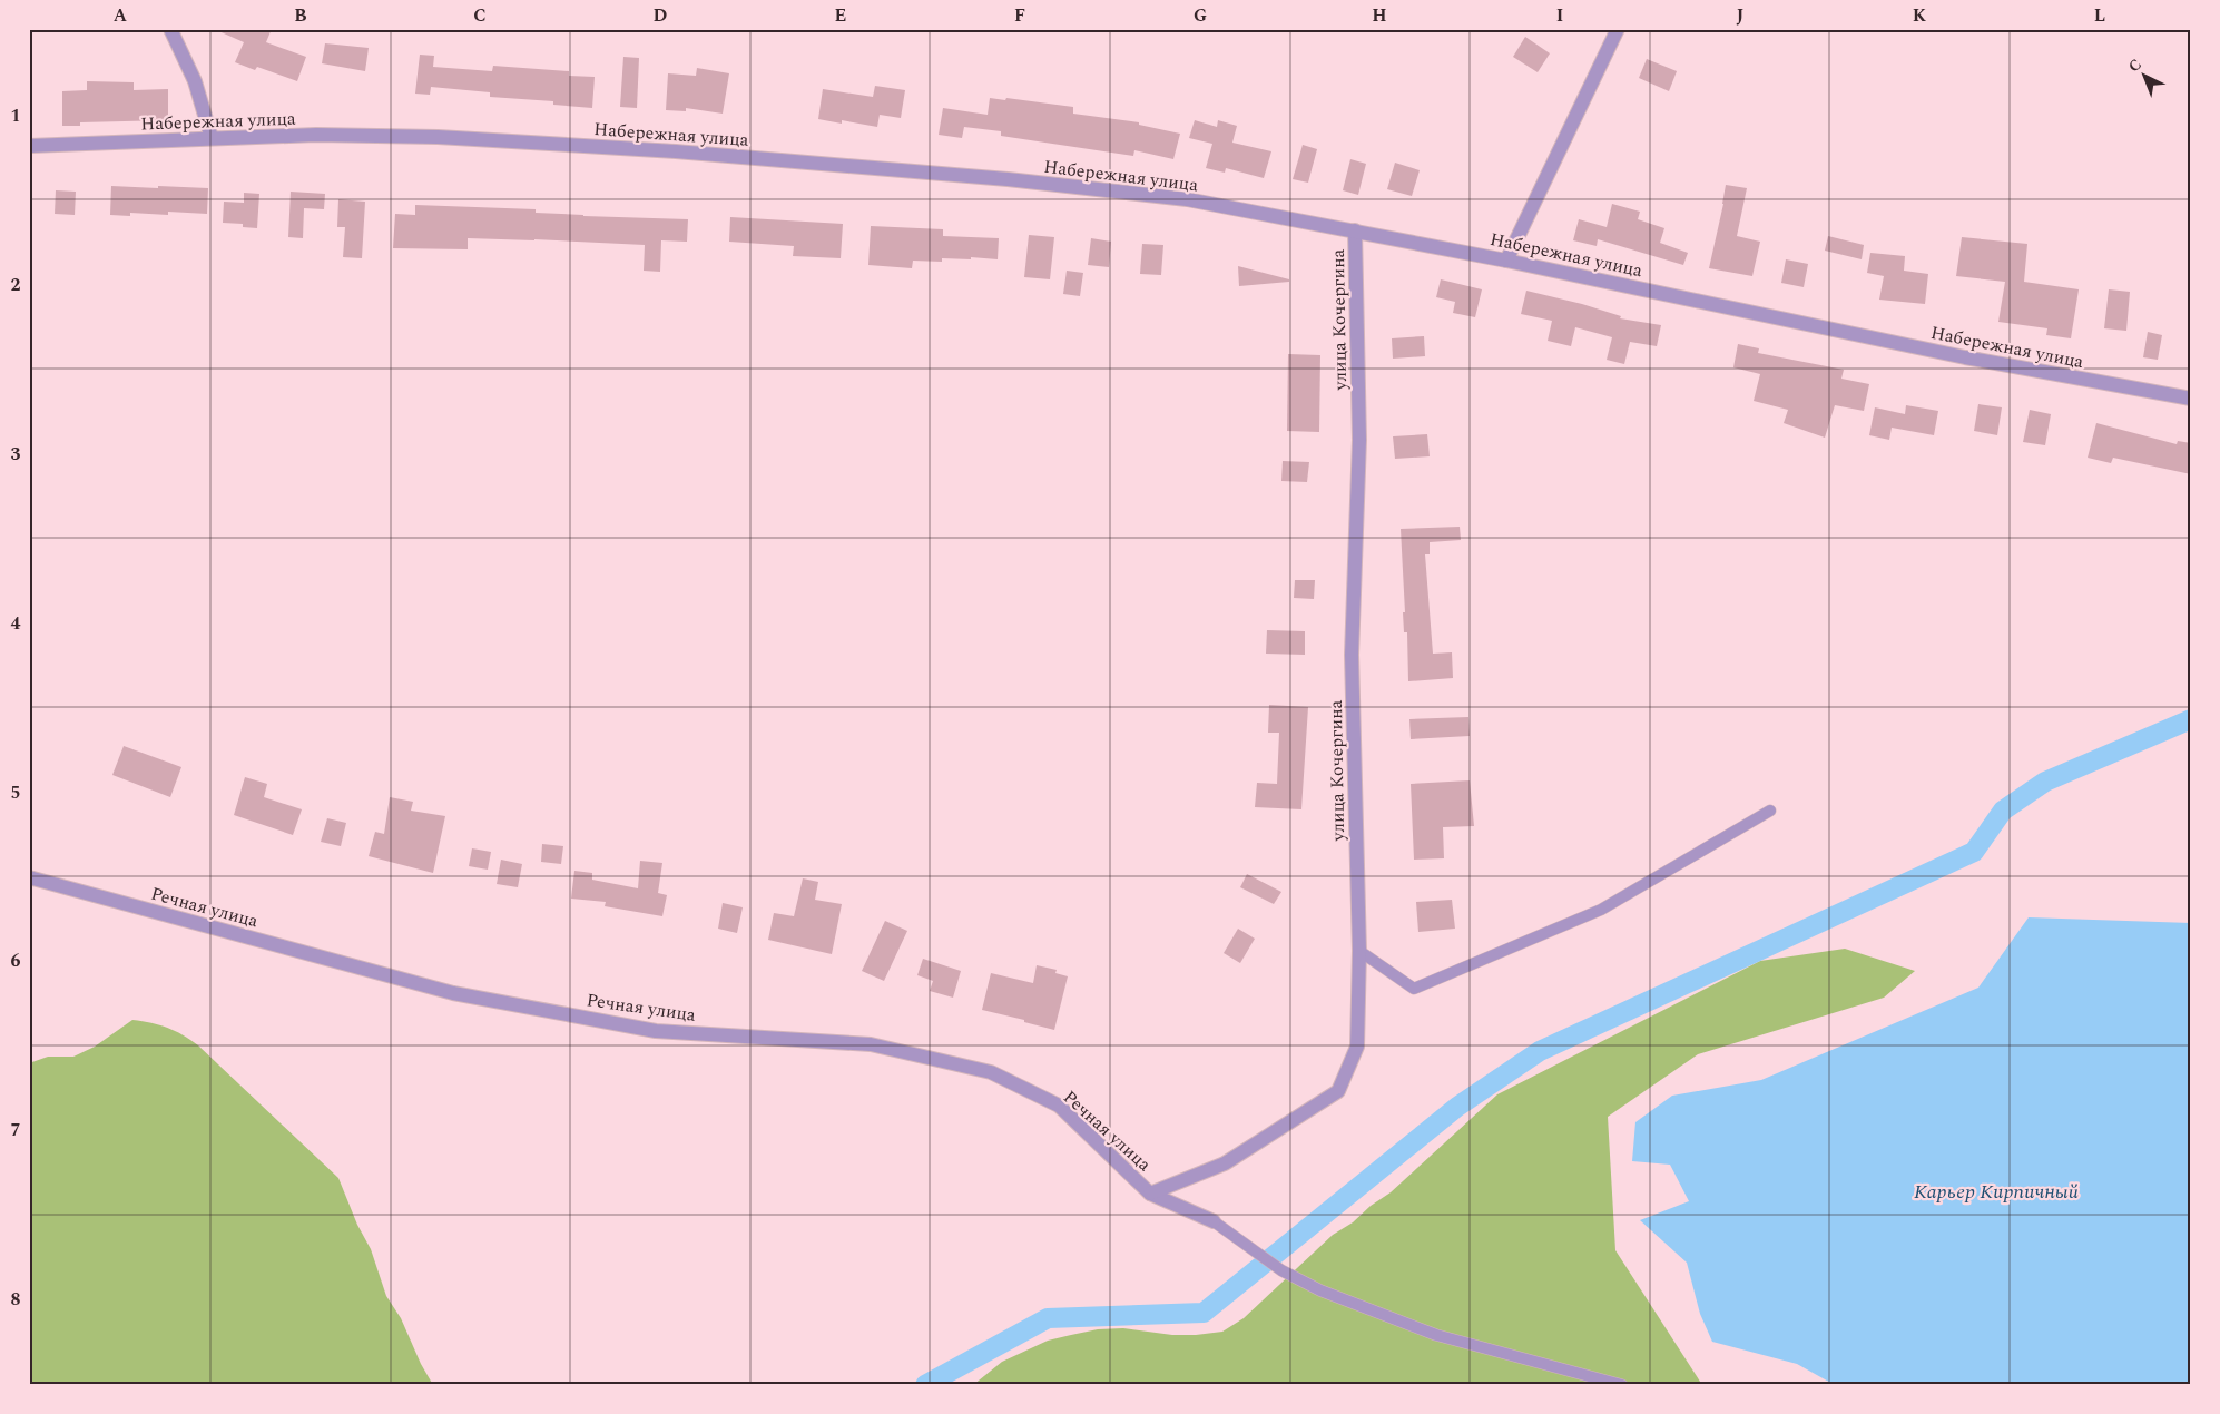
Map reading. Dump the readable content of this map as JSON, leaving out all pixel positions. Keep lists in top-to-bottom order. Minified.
{"streets":{"street":["Набережная улица","улица Кочергина","Речная улица"]},"crossings":[["Набережная улица","улица Кочергина"],["улица Кочергина","Речная улица"]],"water":["Карьер Кирпичный"],"north":"top left","grid":{"columns":["A","B","C","D","E","F","G","H","I","J","K","L"],"rows":["1","2","3","4","5","6","7","8"]}}
